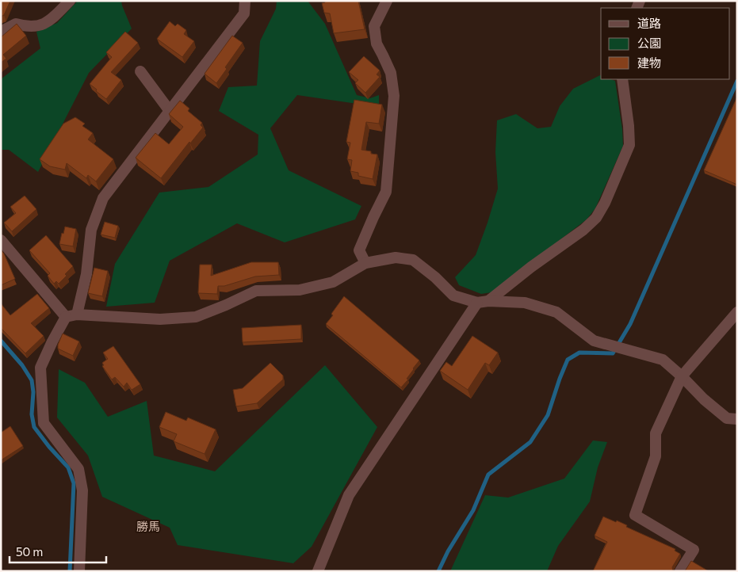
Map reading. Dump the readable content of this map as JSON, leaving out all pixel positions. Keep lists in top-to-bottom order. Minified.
{"districts":["勝馬"],"legend":["道路","公園","建物"],"scale_bar":"50 m"}
